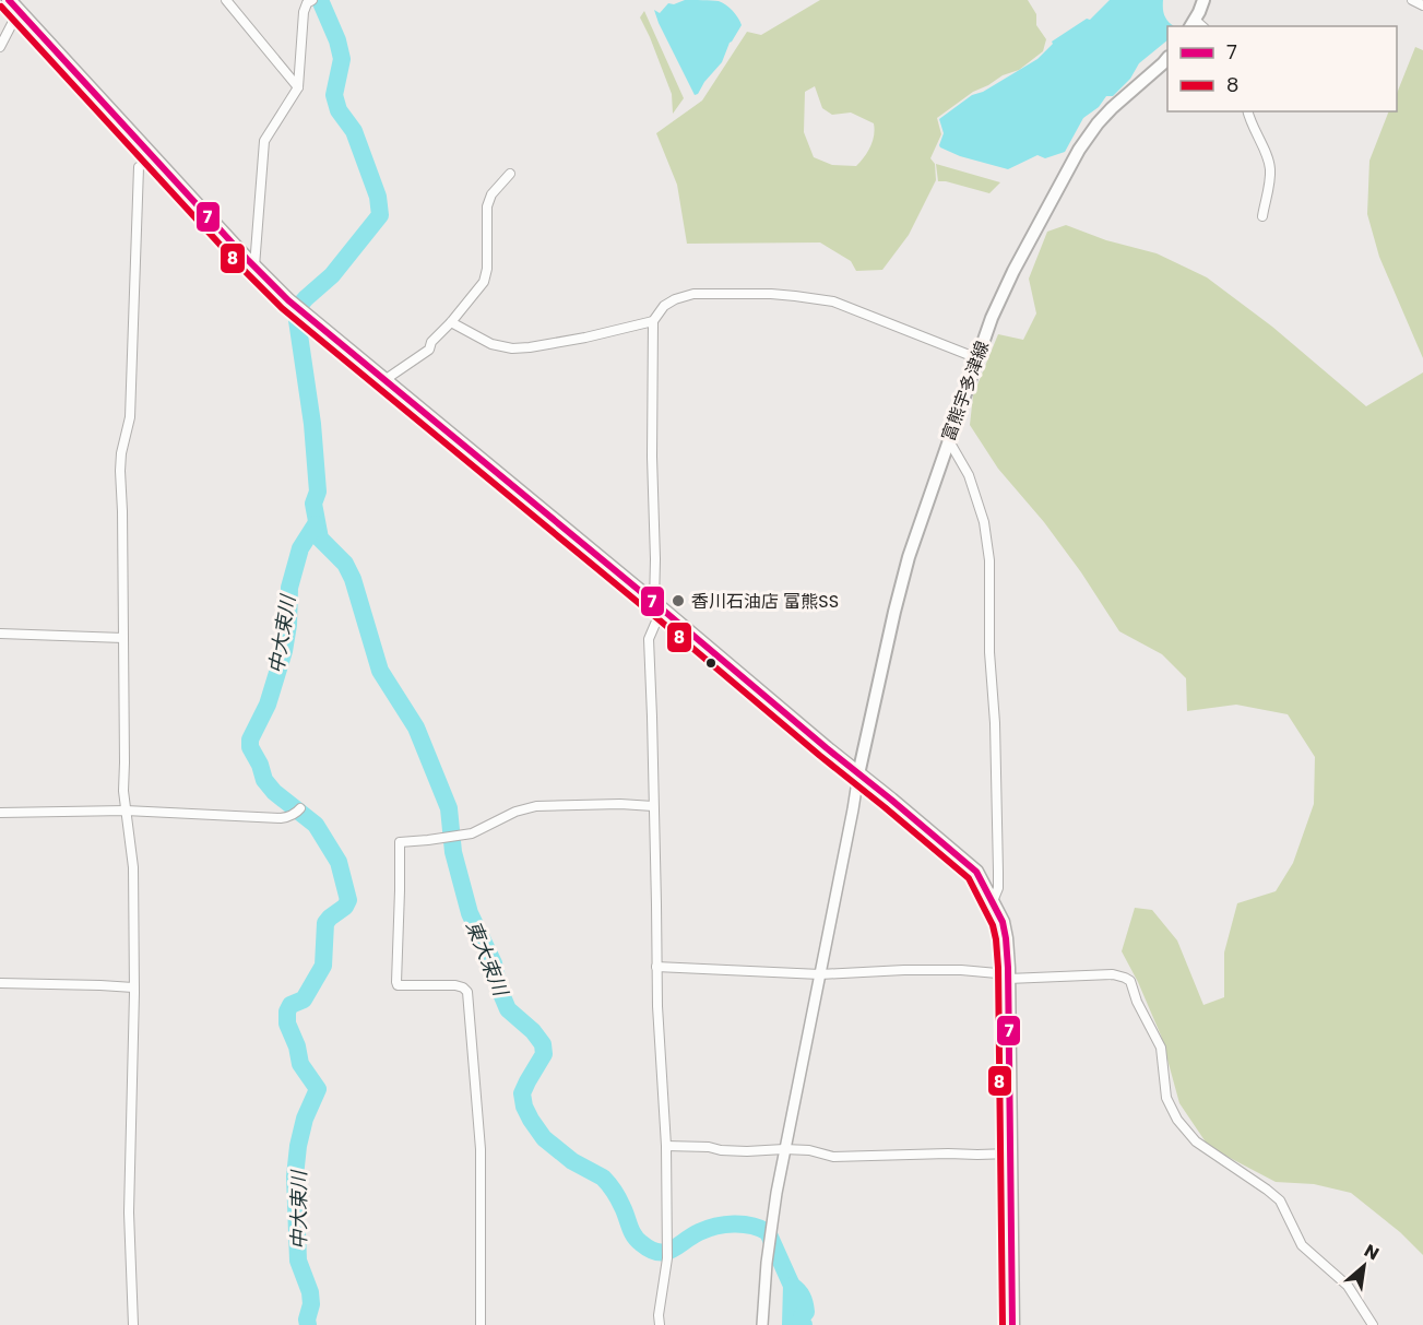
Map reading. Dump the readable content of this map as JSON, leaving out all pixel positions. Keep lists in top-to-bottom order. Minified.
{"streets":{"main road":["富熊宇多津線"]},"water":["中大束川","東大束川"],"places":["香川石油店 富熊SS"],"lines":["transit line 7","transit line 8"],"legend":["7","8"],"north":"top right"}
